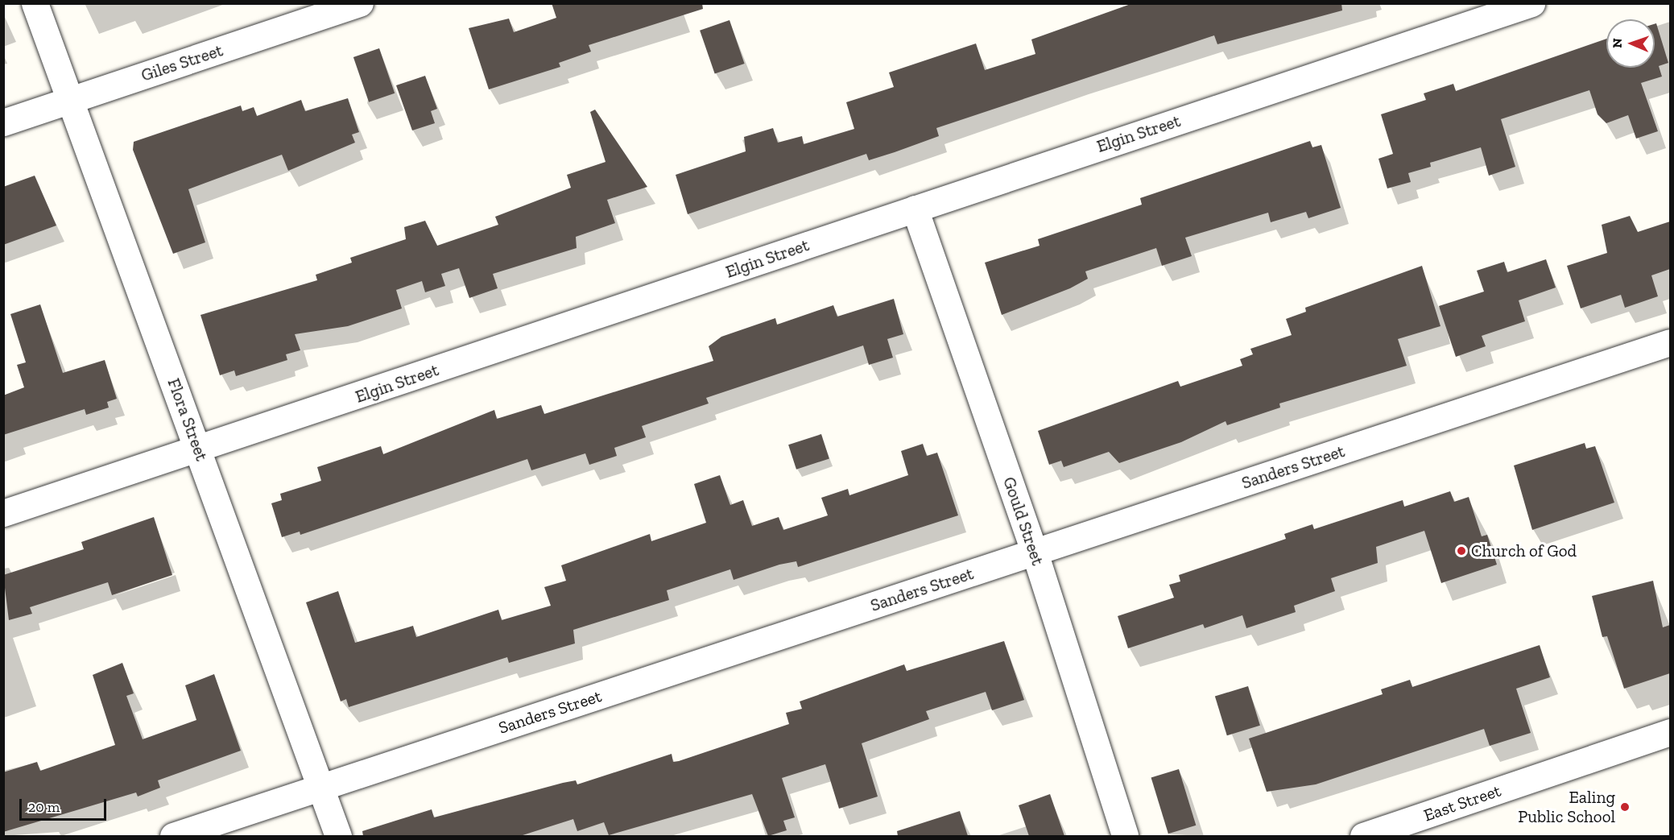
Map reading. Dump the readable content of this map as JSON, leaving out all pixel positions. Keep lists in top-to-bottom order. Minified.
{"streets":{"street":["Giles Street","Elgin Street","Flora Street","Sanders Street","Gould Street","East Street"]},"crossings":[["Giles Street","Flora Street"],["Elgin Street","Flora Street"],["Elgin Street","Gould Street"],["Flora Street","Sanders Street"],["Sanders Street","Gould Street"]],"places":["Church of God","Ealing Public School"],"scale_bar":"20 m","north":"left"}
